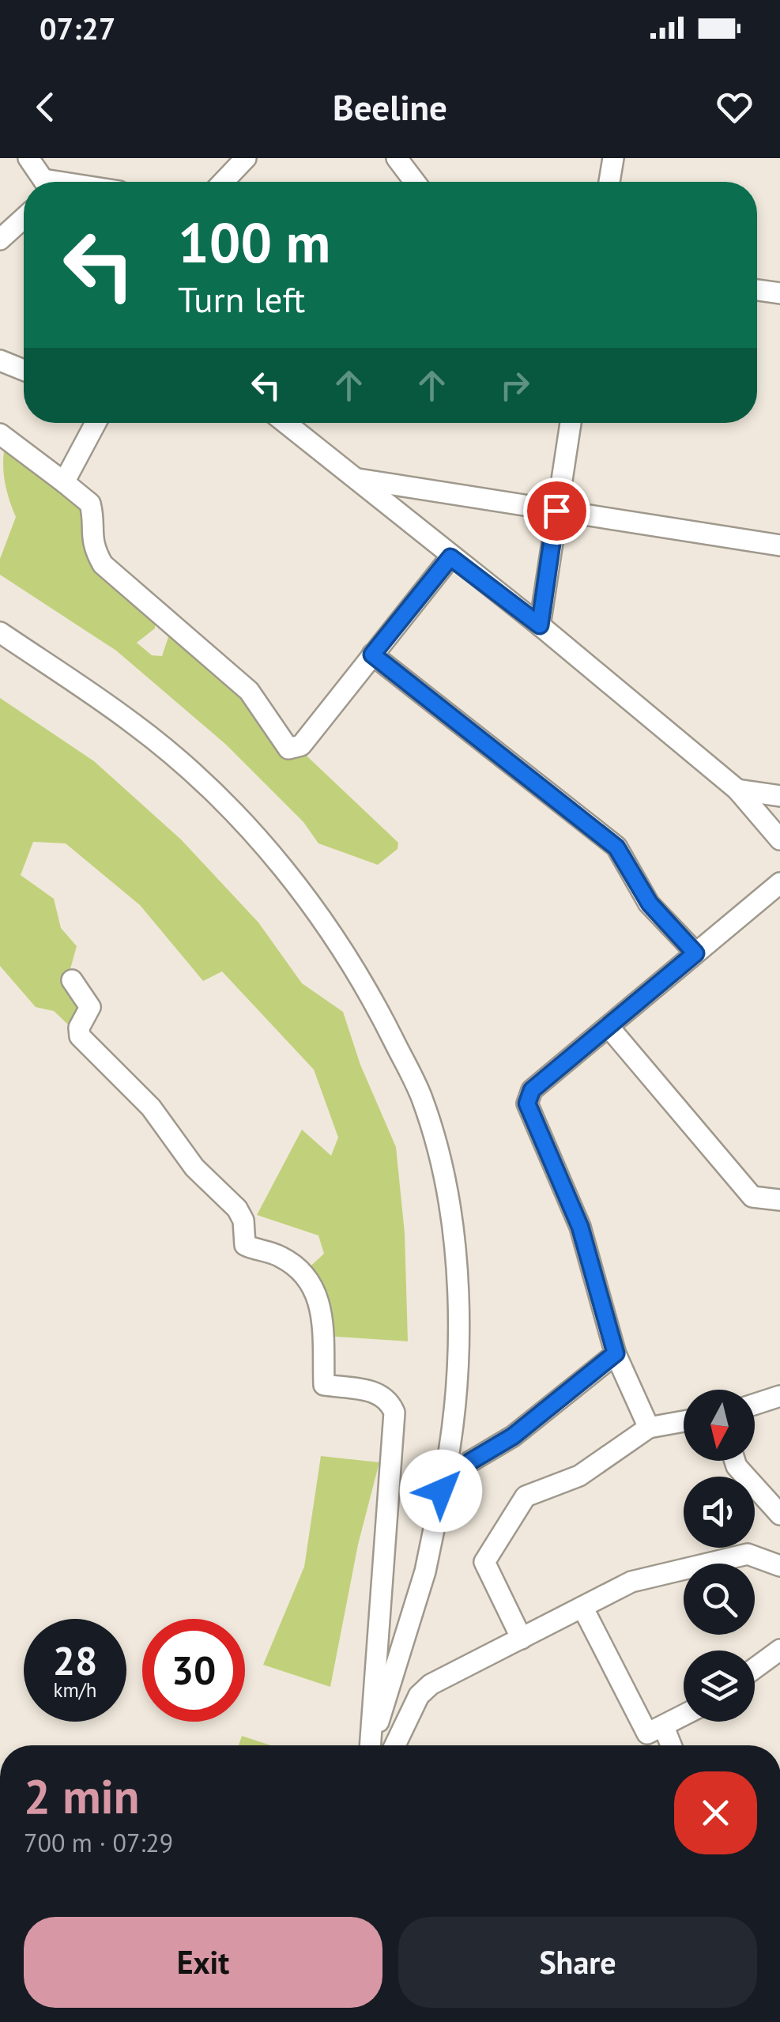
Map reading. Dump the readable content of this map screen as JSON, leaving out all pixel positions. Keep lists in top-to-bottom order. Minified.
{"north":"bottom","page":{"status":"07:27","header":"Beeline","turn":["100 m","Turn left"],"speed":"28 km/h","limit":"30","heading":["2 min","700 m · 07:29"],"buttons":["Exit","Share"]}}
